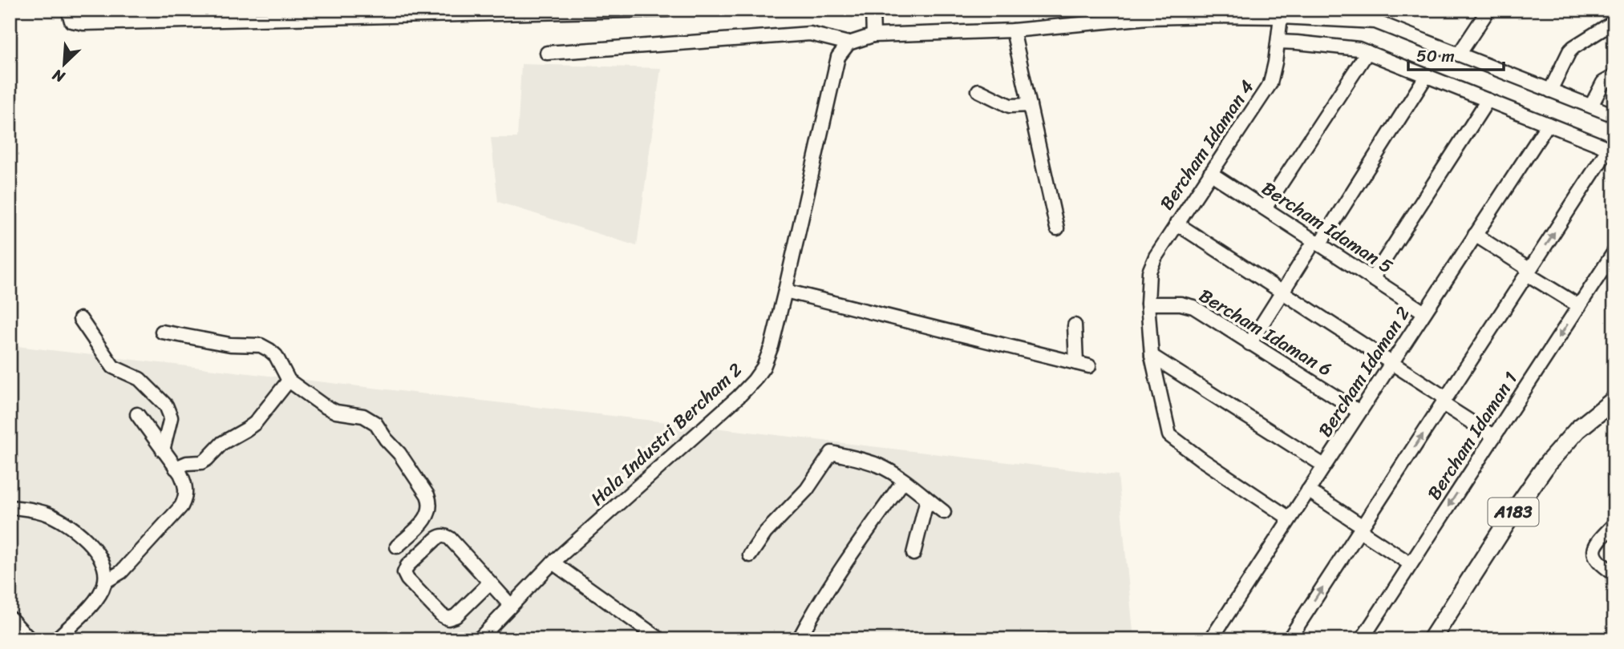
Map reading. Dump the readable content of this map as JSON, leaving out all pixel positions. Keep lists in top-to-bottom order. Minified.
{"streets":{"main road":["A183"],"street":["Bercham Idaman 4","Bercham Idaman 5","Bercham Idaman 6","Bercham Idaman 2","Hala Industri Bercham 2","Bercham Idaman 1"]},"crossings":[["Bercham Idaman 4","Bercham Idaman 5"],["Bercham Idaman 4","Bercham Idaman 6"],["Bercham Idaman 4","Bercham Idaman 2"],["Bercham Idaman 5","Bercham Idaman 2"],["Bercham Idaman 6","Bercham Idaman 2"]],"scale_bar":"50 m","north":"bottom left"}
